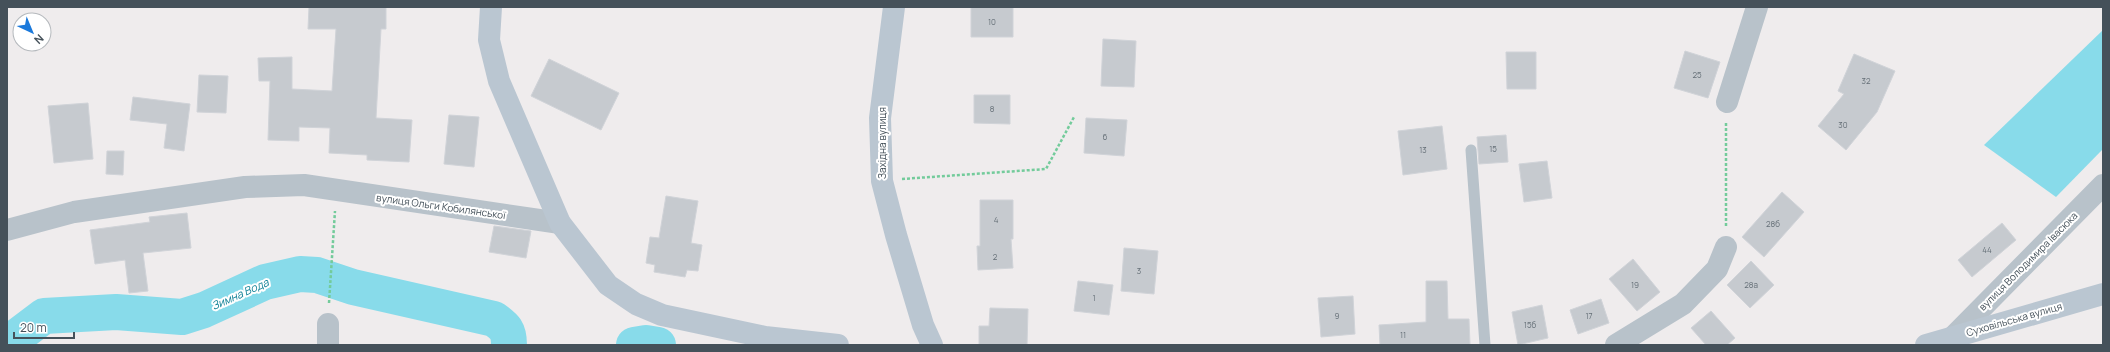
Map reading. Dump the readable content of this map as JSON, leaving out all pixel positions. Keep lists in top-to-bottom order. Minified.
{"streets":{"street":["Західна вулиця","вулиця Ольги Кобилянської","вулиця Володимира Івасюка","Суховільська вулиця"]},"crossings":[["вулиця Володимира Івасюка","Суховільська вулиця"]],"water":["Зимна Вода"],"house_numbers":["10","25","32","8","30","6","15","13","4","28б","44","2","3","19","28а","1","9","17","15б","11"],"scale_bar":"20 m","north":"bottom right"}
